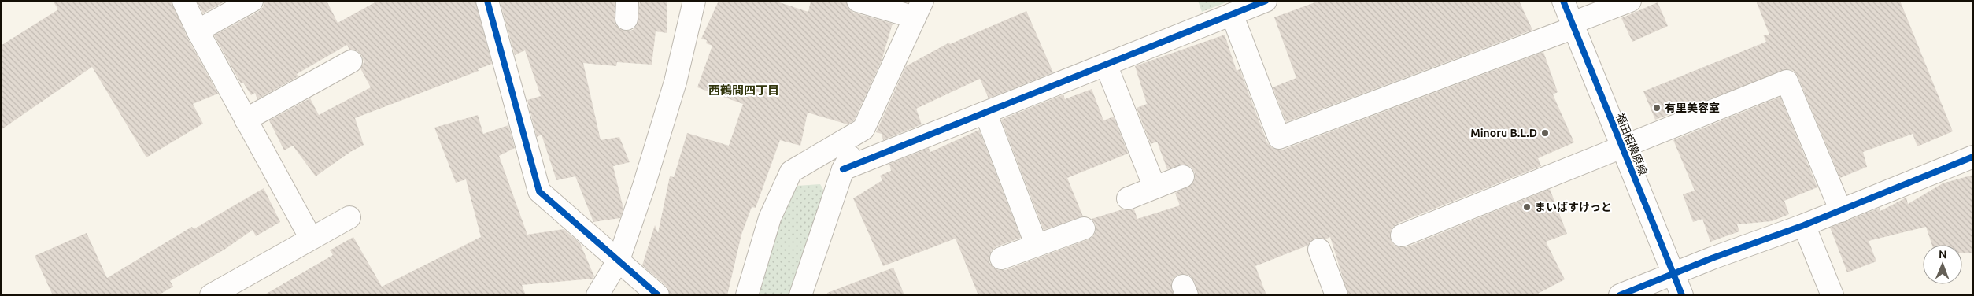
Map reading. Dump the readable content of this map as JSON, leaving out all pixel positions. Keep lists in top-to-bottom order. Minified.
{"streets":{"street":["福田相模原線"]},"districts":["西鶴間四丁目"],"places":["有里美容室","Minoru B.L.D","まいばすけっと"],"north":"top"}
